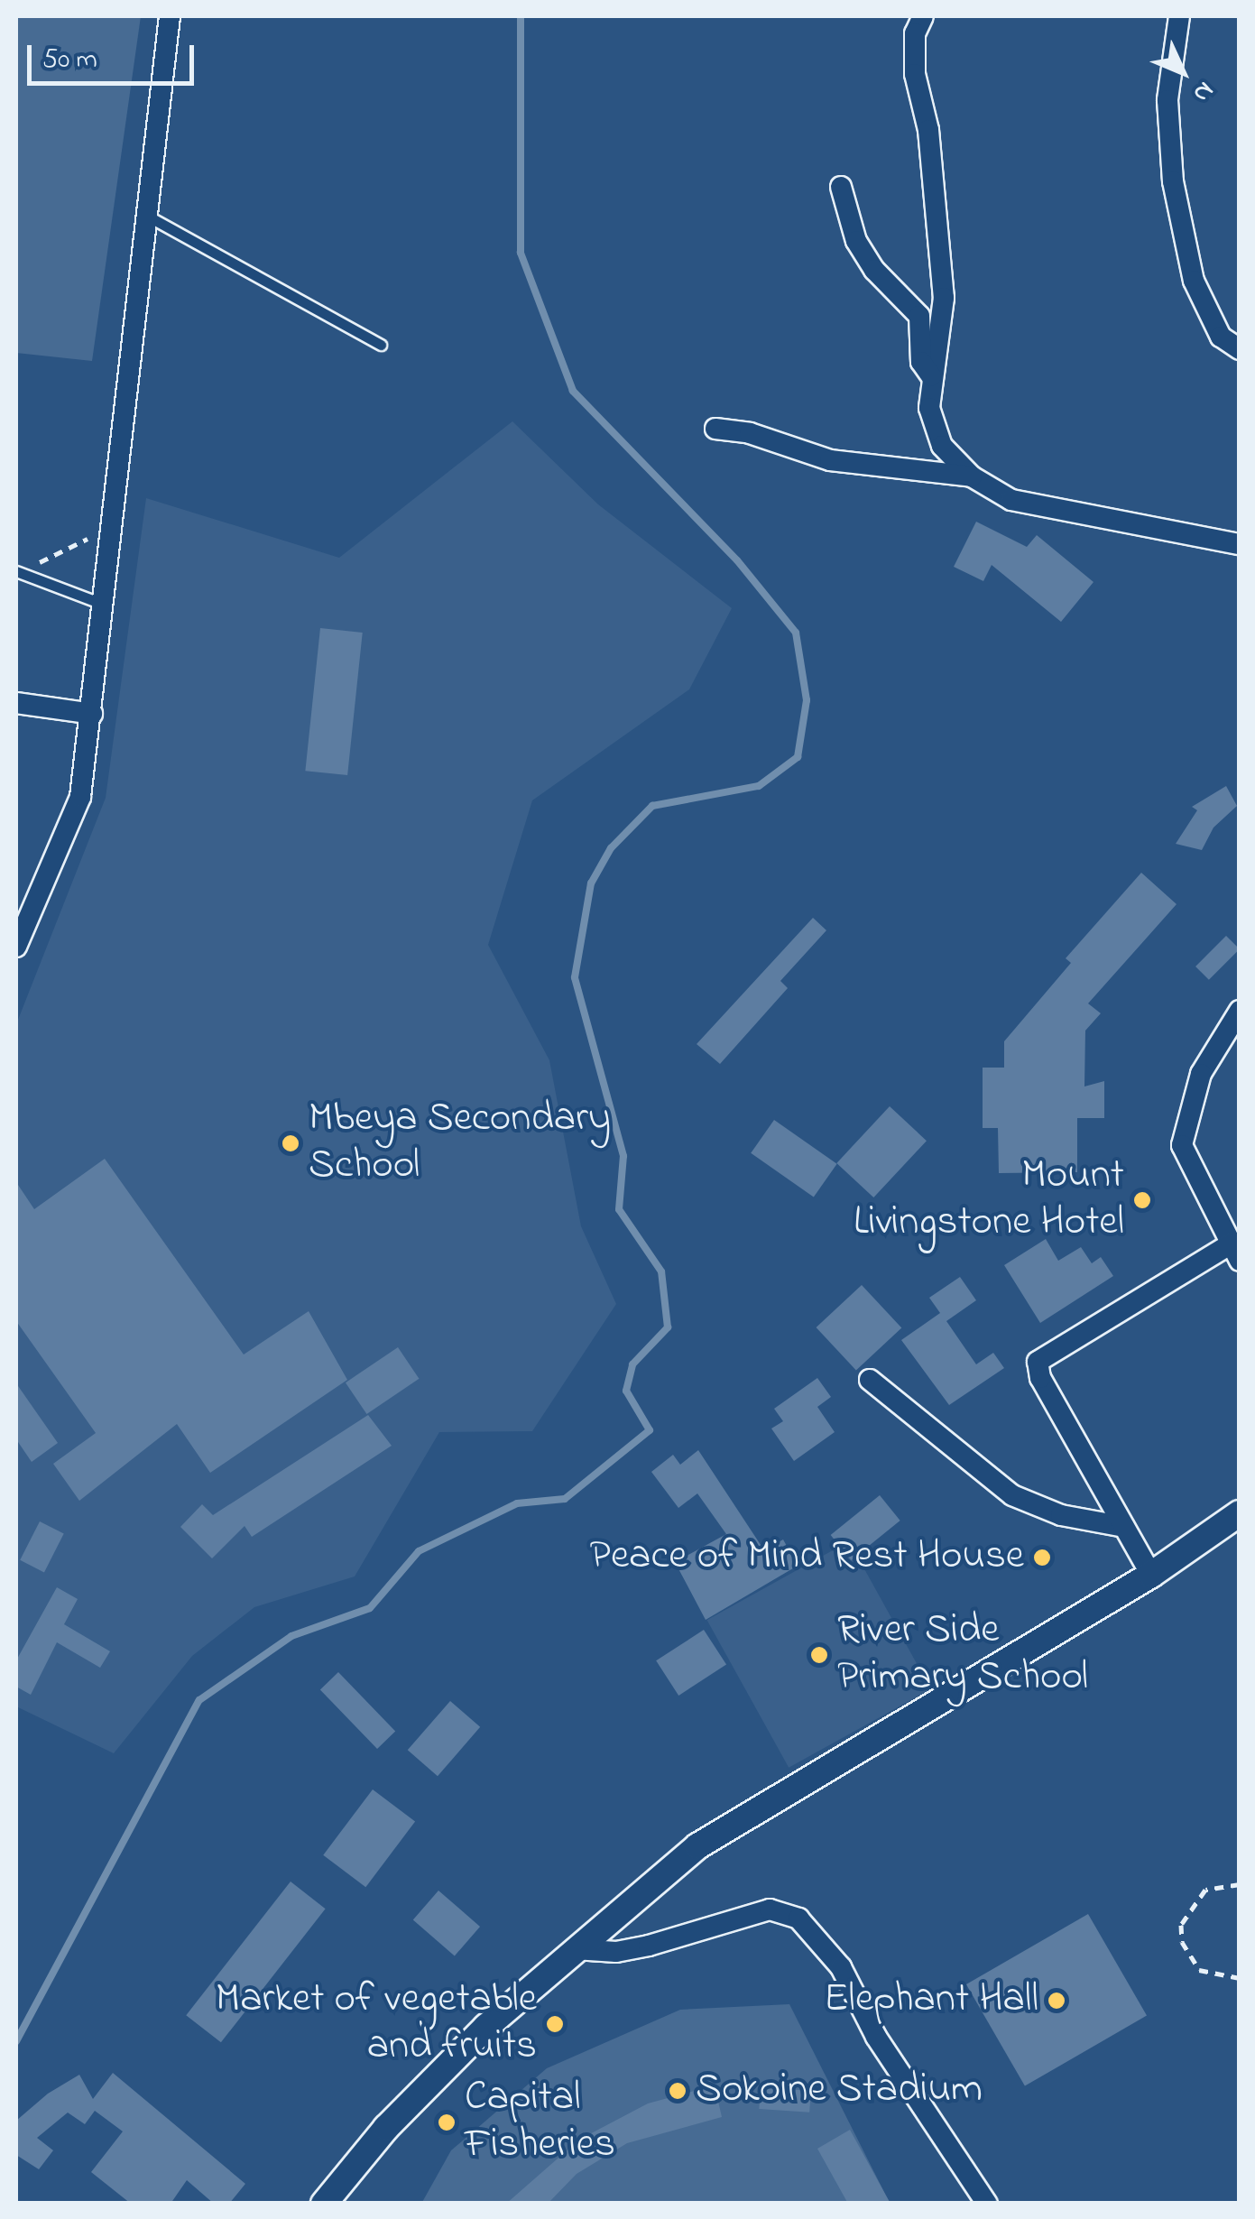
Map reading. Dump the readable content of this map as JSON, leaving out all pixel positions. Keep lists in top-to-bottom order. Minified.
{"places":["Mbeya Secondary School","Mount Livingstone Hotel","Peace of Mind Rest House","River Side Primary School","Elephant Hall","Market of vegetable and fruits","Sokoine Stadium","Capital Fisheries"],"scale_bar":"50 m","north":"bottom right"}
